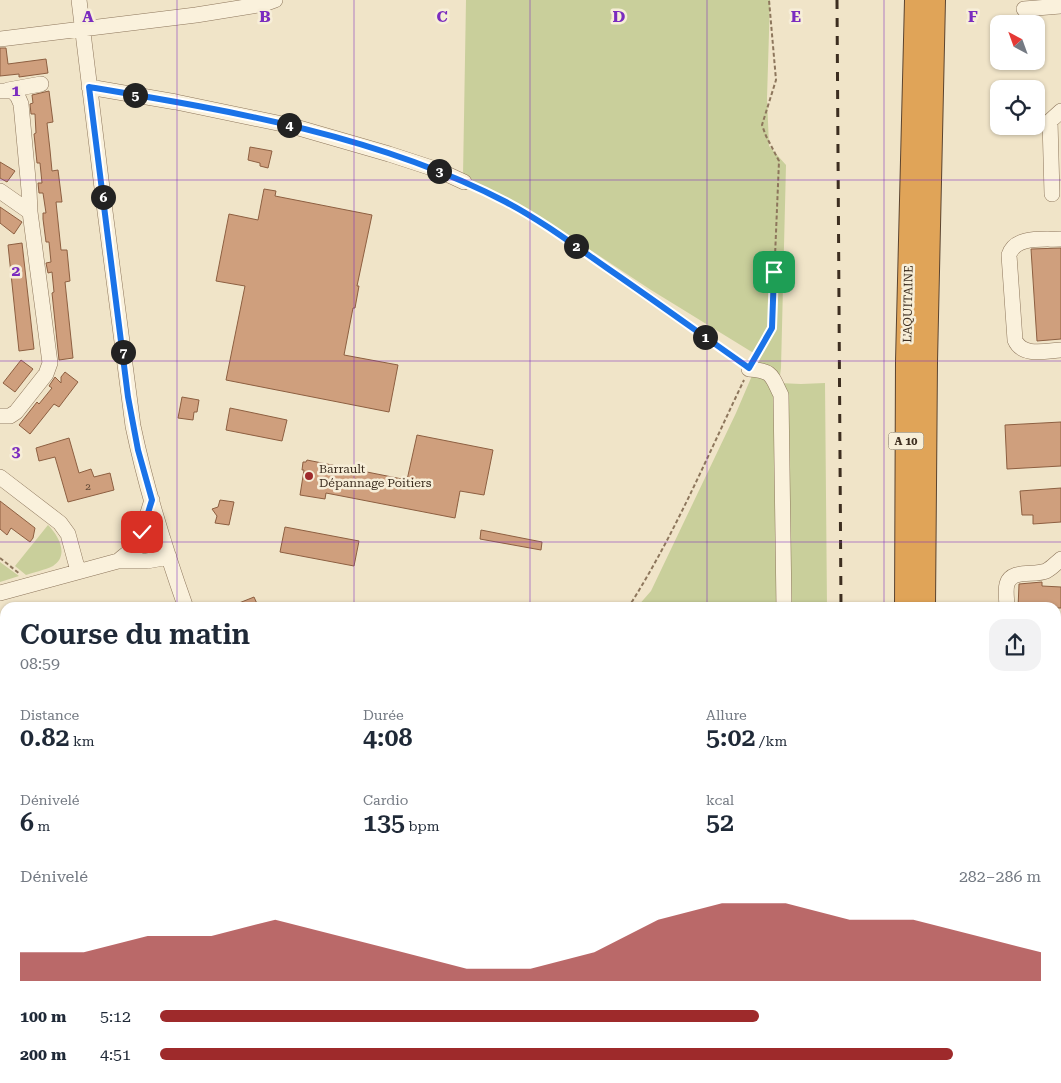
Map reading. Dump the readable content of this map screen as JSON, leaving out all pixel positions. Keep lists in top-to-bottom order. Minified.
{"streets":{"highway":["L'AQUITAINE","A 10"]},"places":["Barrault Dépannage Poitiers"],"house_numbers":["2"],"north":"top left","page":{"pins":["5","4","3","6","2","1","7"],"heading":["Course du matin","08:59"],"stats":[["Distance","0.82 km"],["Durée","4:08"],["Allure","5:02 /km"],["Dénivelé","6 m"],["Cardio","135 bpm"],["kcal","52"]],"chart":["Dénivelé","282–286 m"],"list":[{"name":"100 m","note":"5:12"},{"name":"200 m","note":"4:51"}]},"grid":{"columns":["A","B","C","D","E","F"],"rows":["1","2","3"]}}
